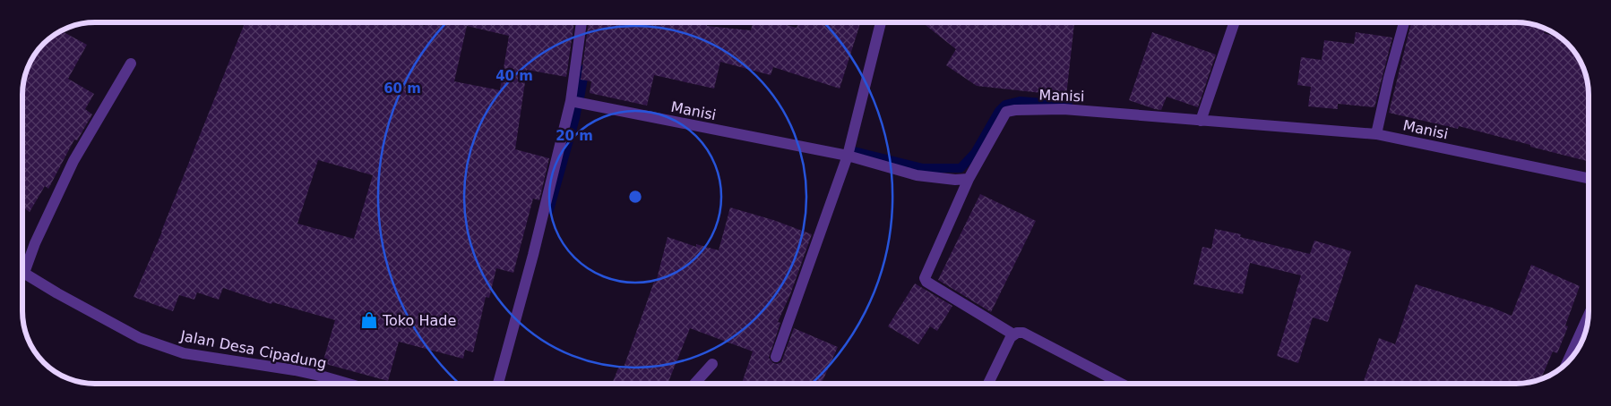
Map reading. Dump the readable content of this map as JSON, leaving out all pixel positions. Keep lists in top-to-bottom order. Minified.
{"streets":{"street":["Manisi","Jalan Desa Cipadung"]},"places":{"shop":["Toko Hade"]},"rings":["40 m","60 m","20 m"]}
